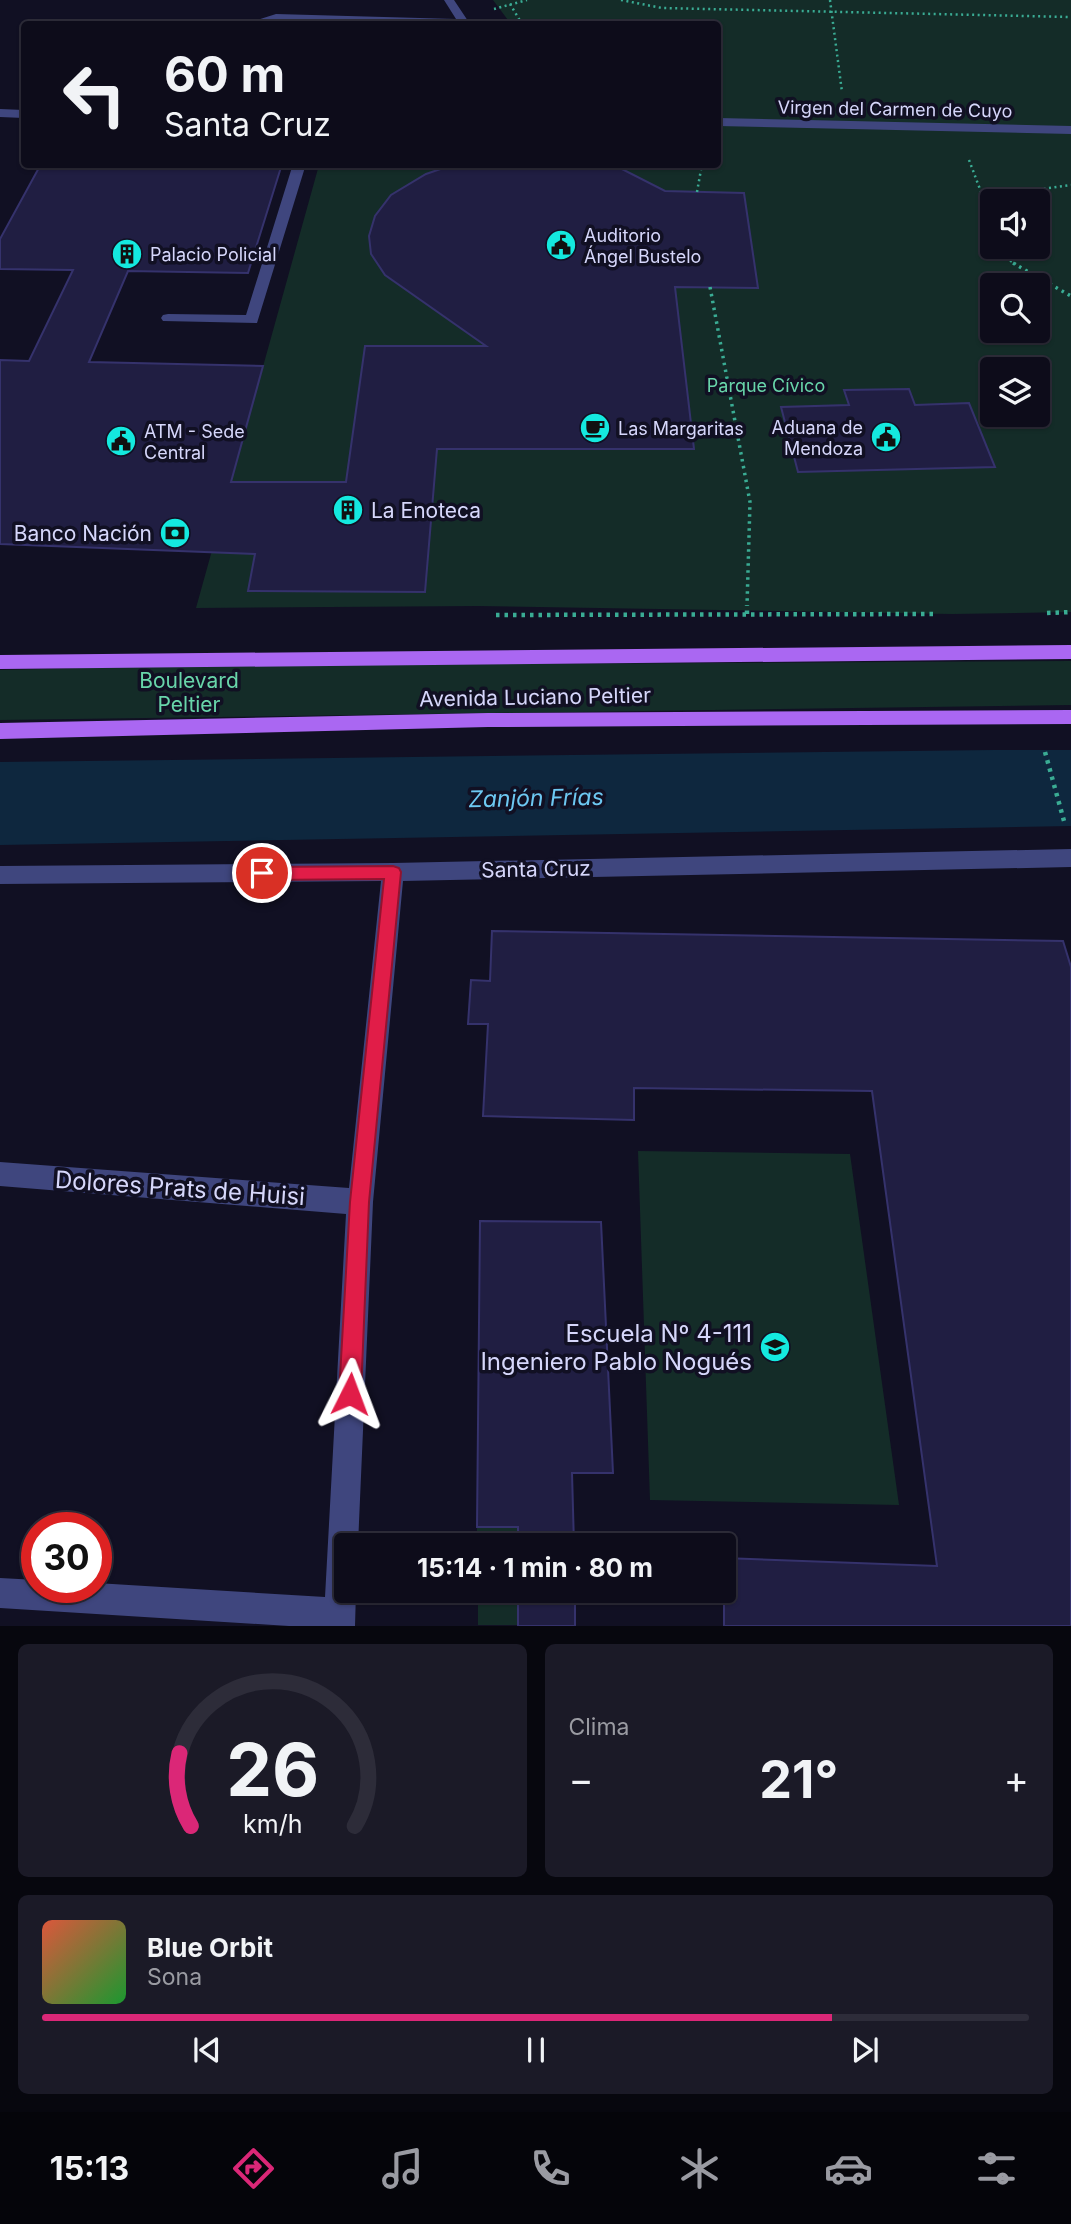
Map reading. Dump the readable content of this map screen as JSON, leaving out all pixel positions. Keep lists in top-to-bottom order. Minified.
{"streets":{"main road":["Avenida Luciano Peltier"],"street":["Virgen del Carmen de Cuyo","Santa Cruz","Dolores Prats de Huisi"]},"water":["Zanjón Frías"],"parks":["Parque Cívico","Boulevard Peltier"],"places":{"public building":["Auditorio Ángel Bustelo","Aduana de Mendoza","ATM - Sede Central"],"building":["Palacio Policial","La Enoteca"],"cafe":["Las Margaritas"],"bank":["Banco Nación"],"school or university":["Escuela Nº 4-111 Ingeniero Pablo Nogués"]},"page":{"turn":["60 m","Santa Cruz"],"limit":"30","trip":"15:14 · 1 min · 80 m","tile":"Clima","heat":["−","21°","+"],"song":["Blue Orbit","Sona"],"tabs":"15:13","gauge":["26","km/h"]}}
